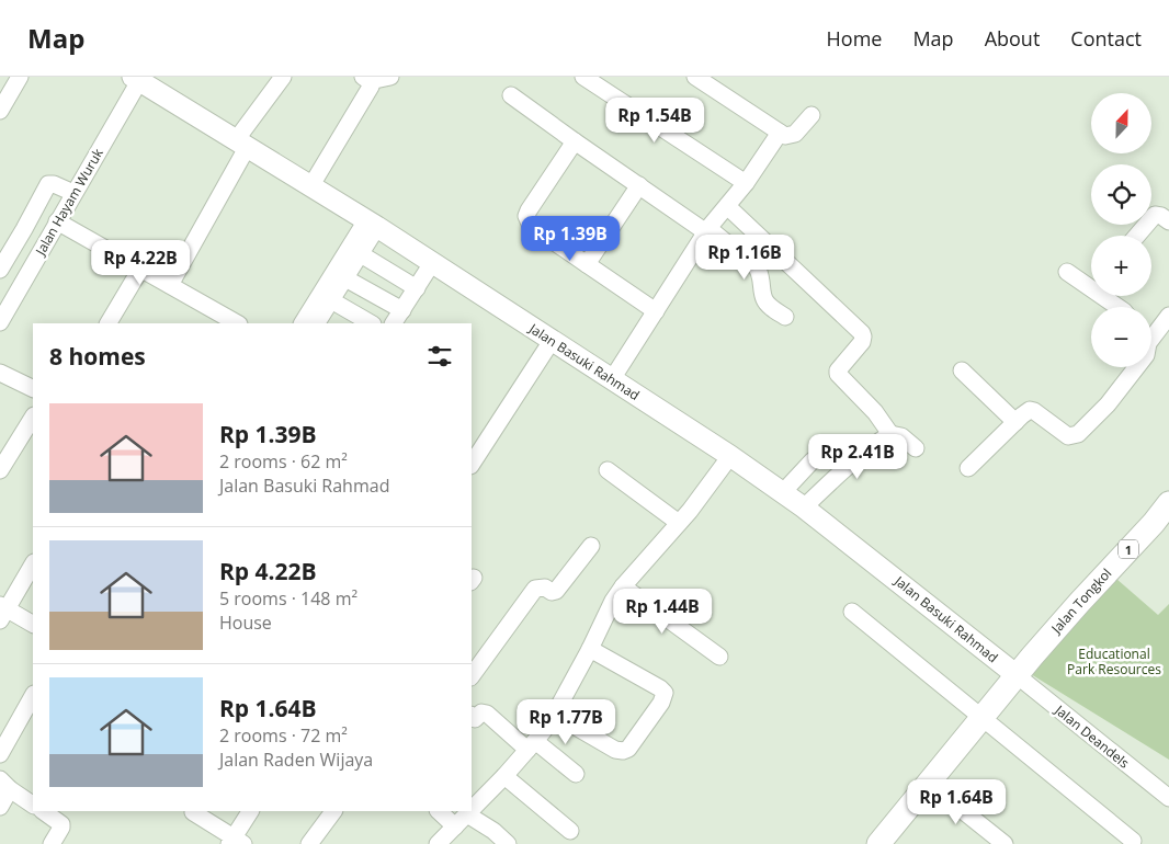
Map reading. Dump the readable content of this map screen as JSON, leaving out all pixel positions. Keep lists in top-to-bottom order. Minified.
{"streets":{"highway":["1","Jalan Tongkol"],"main road":["Jalan Basuki Rahmad"],"street":["Jalan Hayam Wuruk","Jalan Deandels"]},"crossings":[["Jalan Hayam Wuruk","Jalan Basuki Rahmad"],["Jalan Basuki Rahmad","1"],["Jalan Basuki Rahmad","Jalan Tongkol"],["Jalan Basuki Rahmad","Jalan Deandels"],["1","Jalan Tongkol"],["1","Jalan Deandels"],["Jalan Tongkol","Jalan Deandels"]],"parks":["Educational Park Resources"],"north":"top","page":{"header":"Map","nav":["Home","Map","About","Contact"],"map_buttons":["+","−"],"price":["Rp 1.54B","Rp 1.39B","Rp 1.16B","Rp 4.22B","Rp 2.41B","Rp 1.44B","Rp 1.77B","Rp 1.64B"],"heading":"8 homes","list":[{"name":"Rp 1.39B","note":"2 rooms · 62 m² · Jalan Basuki Rahmad"},{"name":"Rp 4.22B","note":"5 rooms · 148 m² · House"},{"name":"Rp 1.64B","note":"2 rooms · 72 m² · Jalan Raden Wijaya"}]}}
